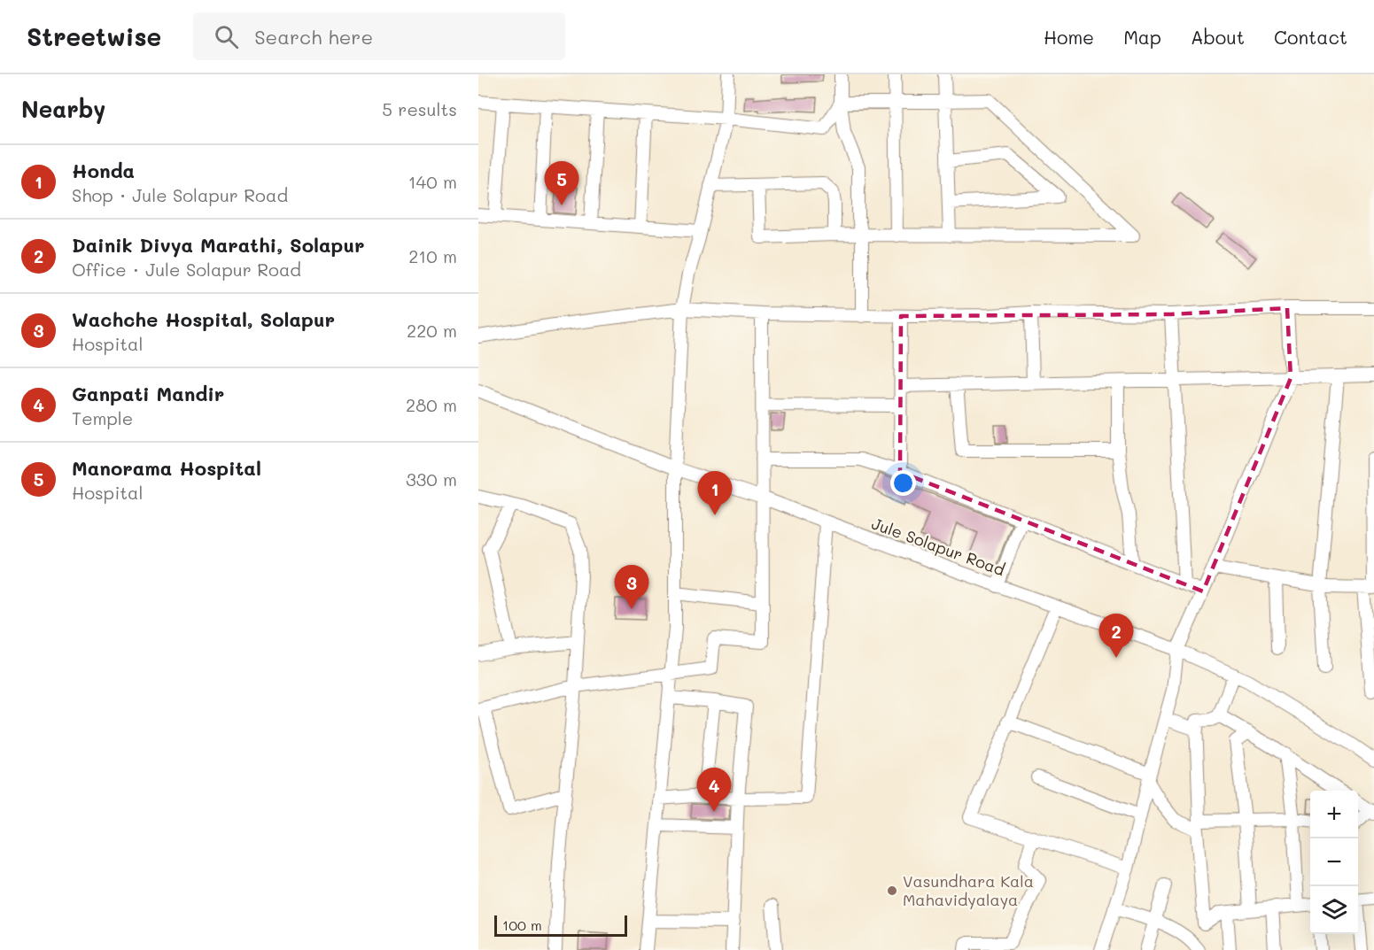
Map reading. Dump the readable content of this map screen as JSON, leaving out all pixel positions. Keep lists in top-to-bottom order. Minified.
{"streets":{"street":["Jule Solapur Road"]},"places":["Vasundhara Kala Mahavidyalaya"],"scale_bar":"100 m","page":{"header":"Streetwise","search":"Search here","nav":["Home","Map","About","Contact"],"heading":["Nearby","5 results"],"list":[{"mark":"1","name":"Honda","note":"Shop · Jule Solapur Road","value":"140 m"},{"mark":"2","name":"Dainik Divya Marathi, Solapur","note":"Office · Jule Solapur Road","value":"210 m"},{"mark":"3","name":"Wachche Hospital, Solapur","note":"Hospital","value":"220 m"},{"mark":"4","name":"Ganpati Mandir","note":"Temple","value":"280 m"},{"mark":"5","name":"Manorama Hospital","note":"Hospital","value":"330 m"}],"pins":["5","1","3","2","4"],"map_buttons":["+","−"],"scale":"100 m"}}
